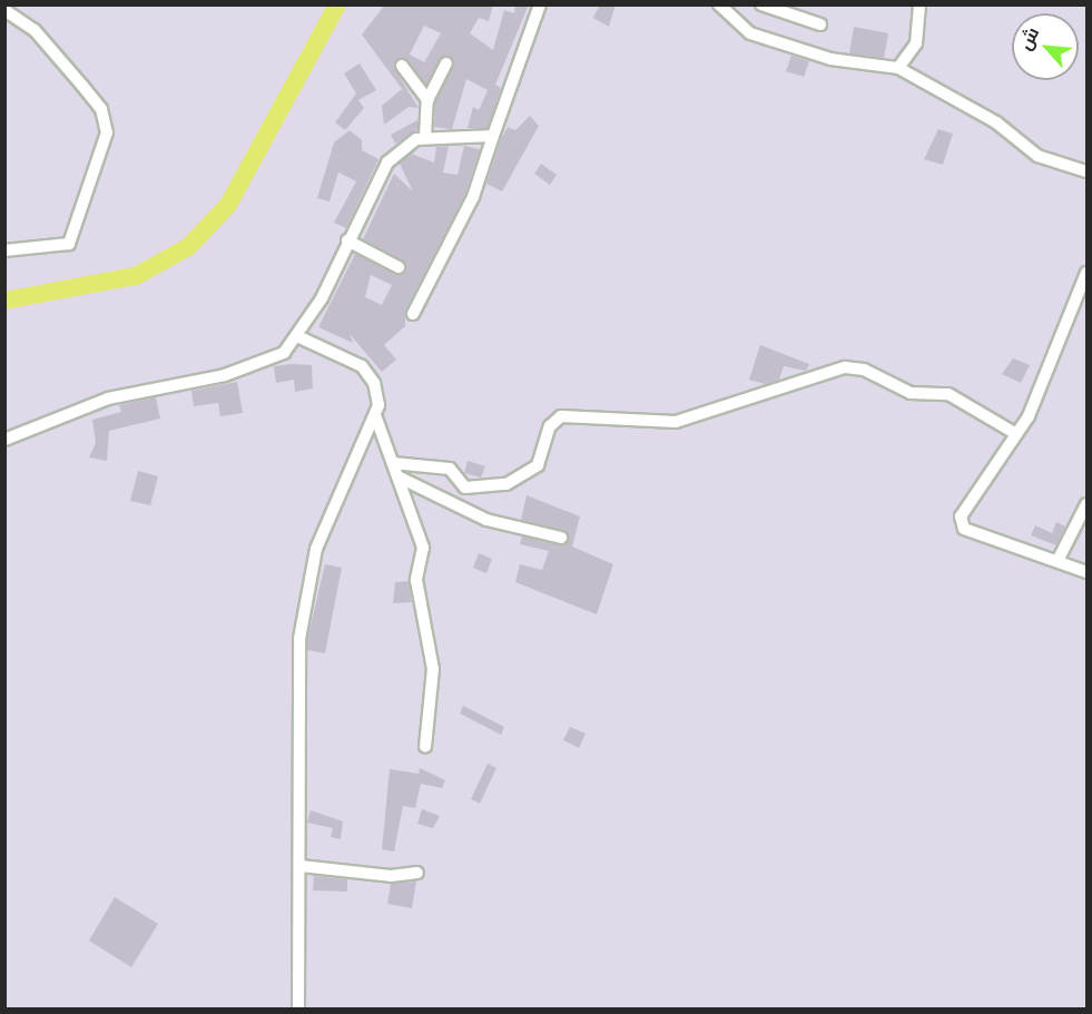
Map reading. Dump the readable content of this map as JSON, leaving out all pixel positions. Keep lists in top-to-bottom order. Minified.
{"north":"top left"}
